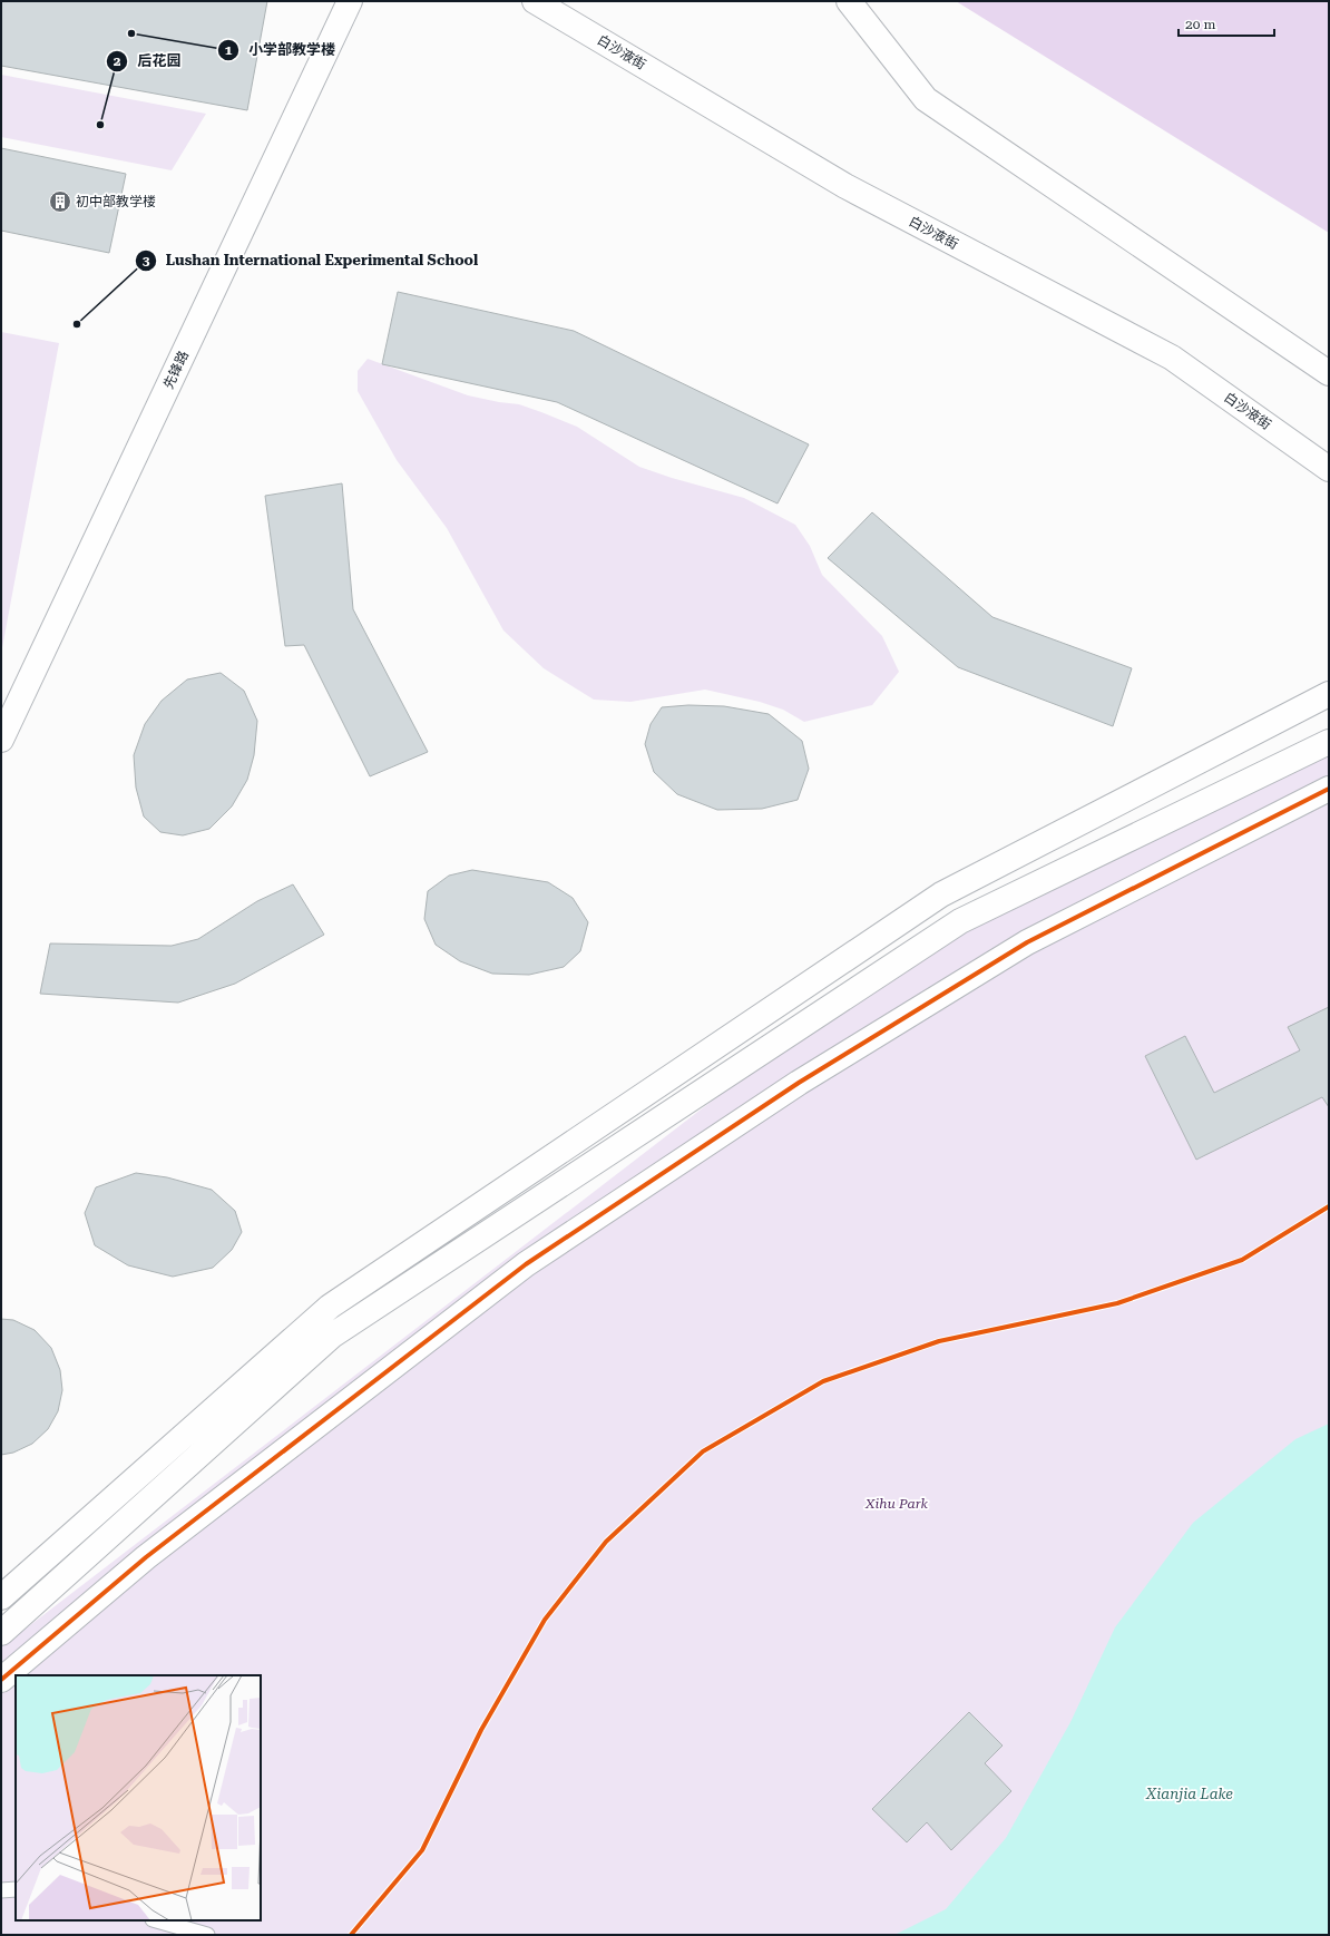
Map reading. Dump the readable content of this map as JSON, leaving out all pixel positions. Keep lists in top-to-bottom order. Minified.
{"streets":{"street":["白沙液街","先锋路"]},"water":["Xianjia Lake"],"parks":["Xihu Park"],"places":{"other":["小学部教学楼","后花园","Lushan International Experimental School"],"building":["初中部教学楼"]},"scale_bar":"20 m"}
